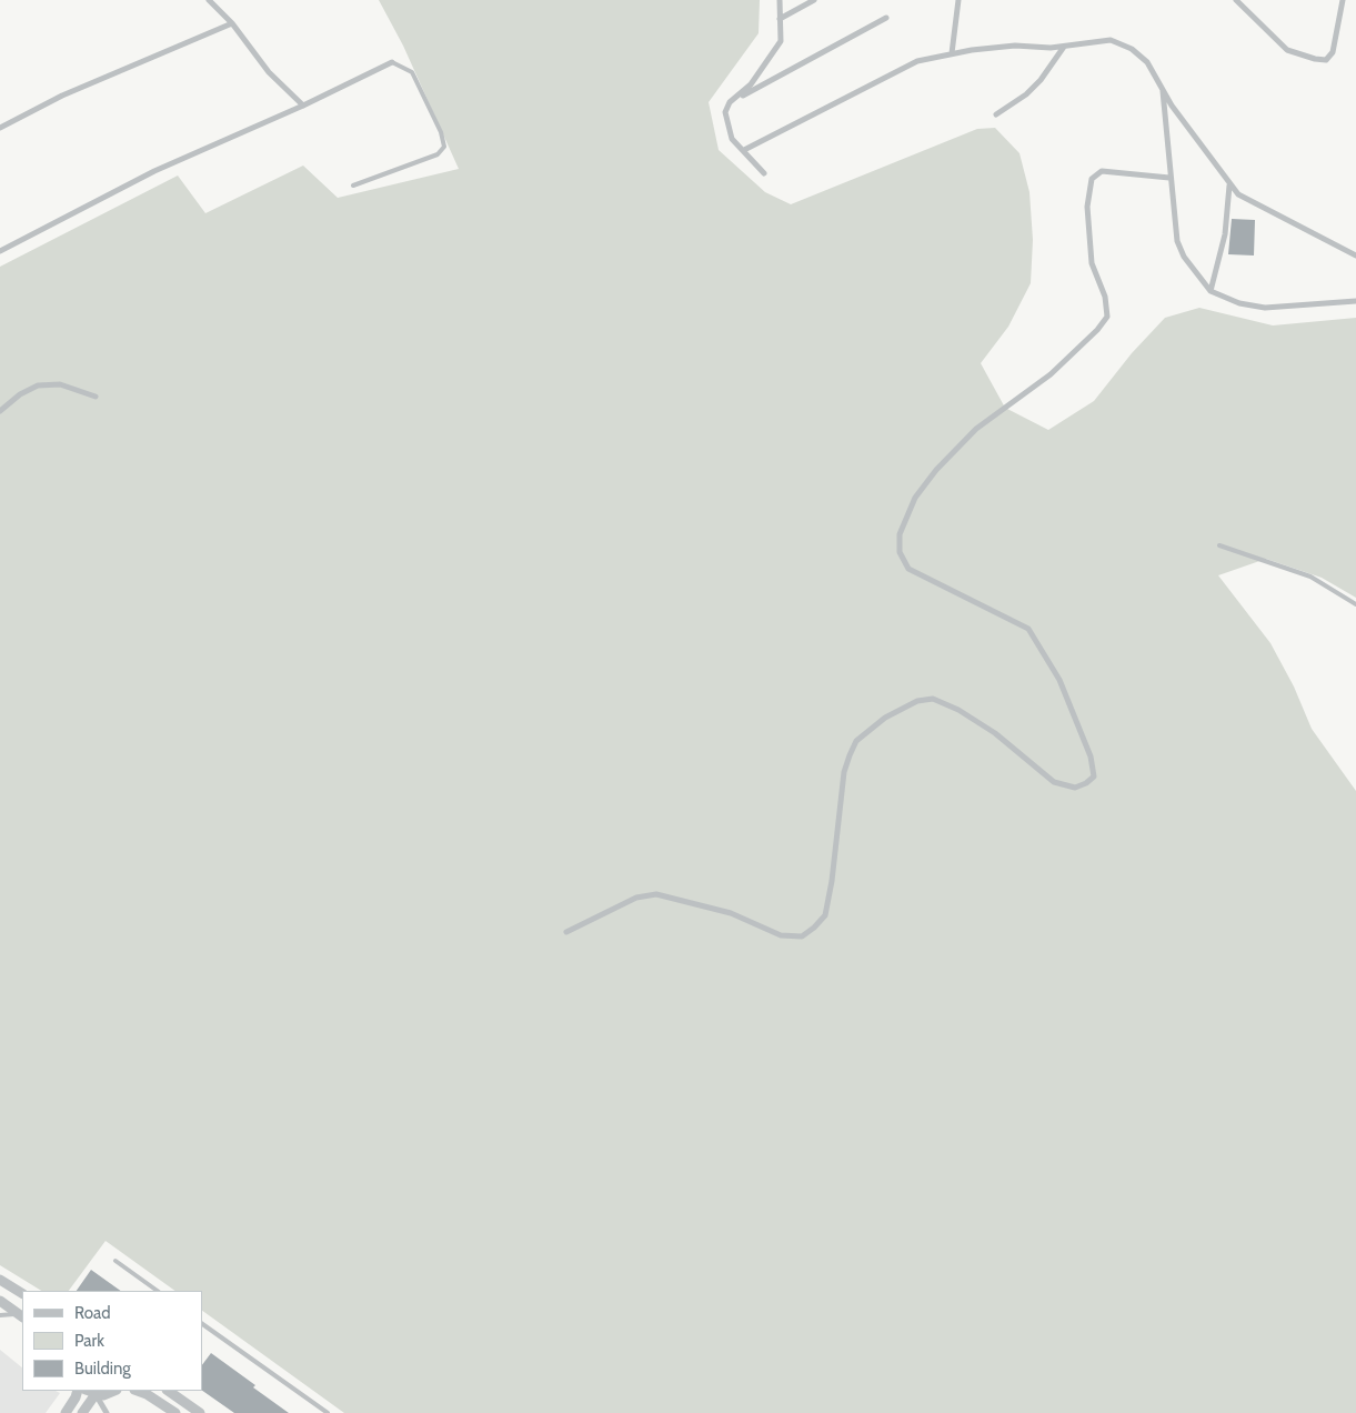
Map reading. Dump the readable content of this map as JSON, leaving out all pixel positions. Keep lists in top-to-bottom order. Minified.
{"legend":["Road","Park","Building"]}
